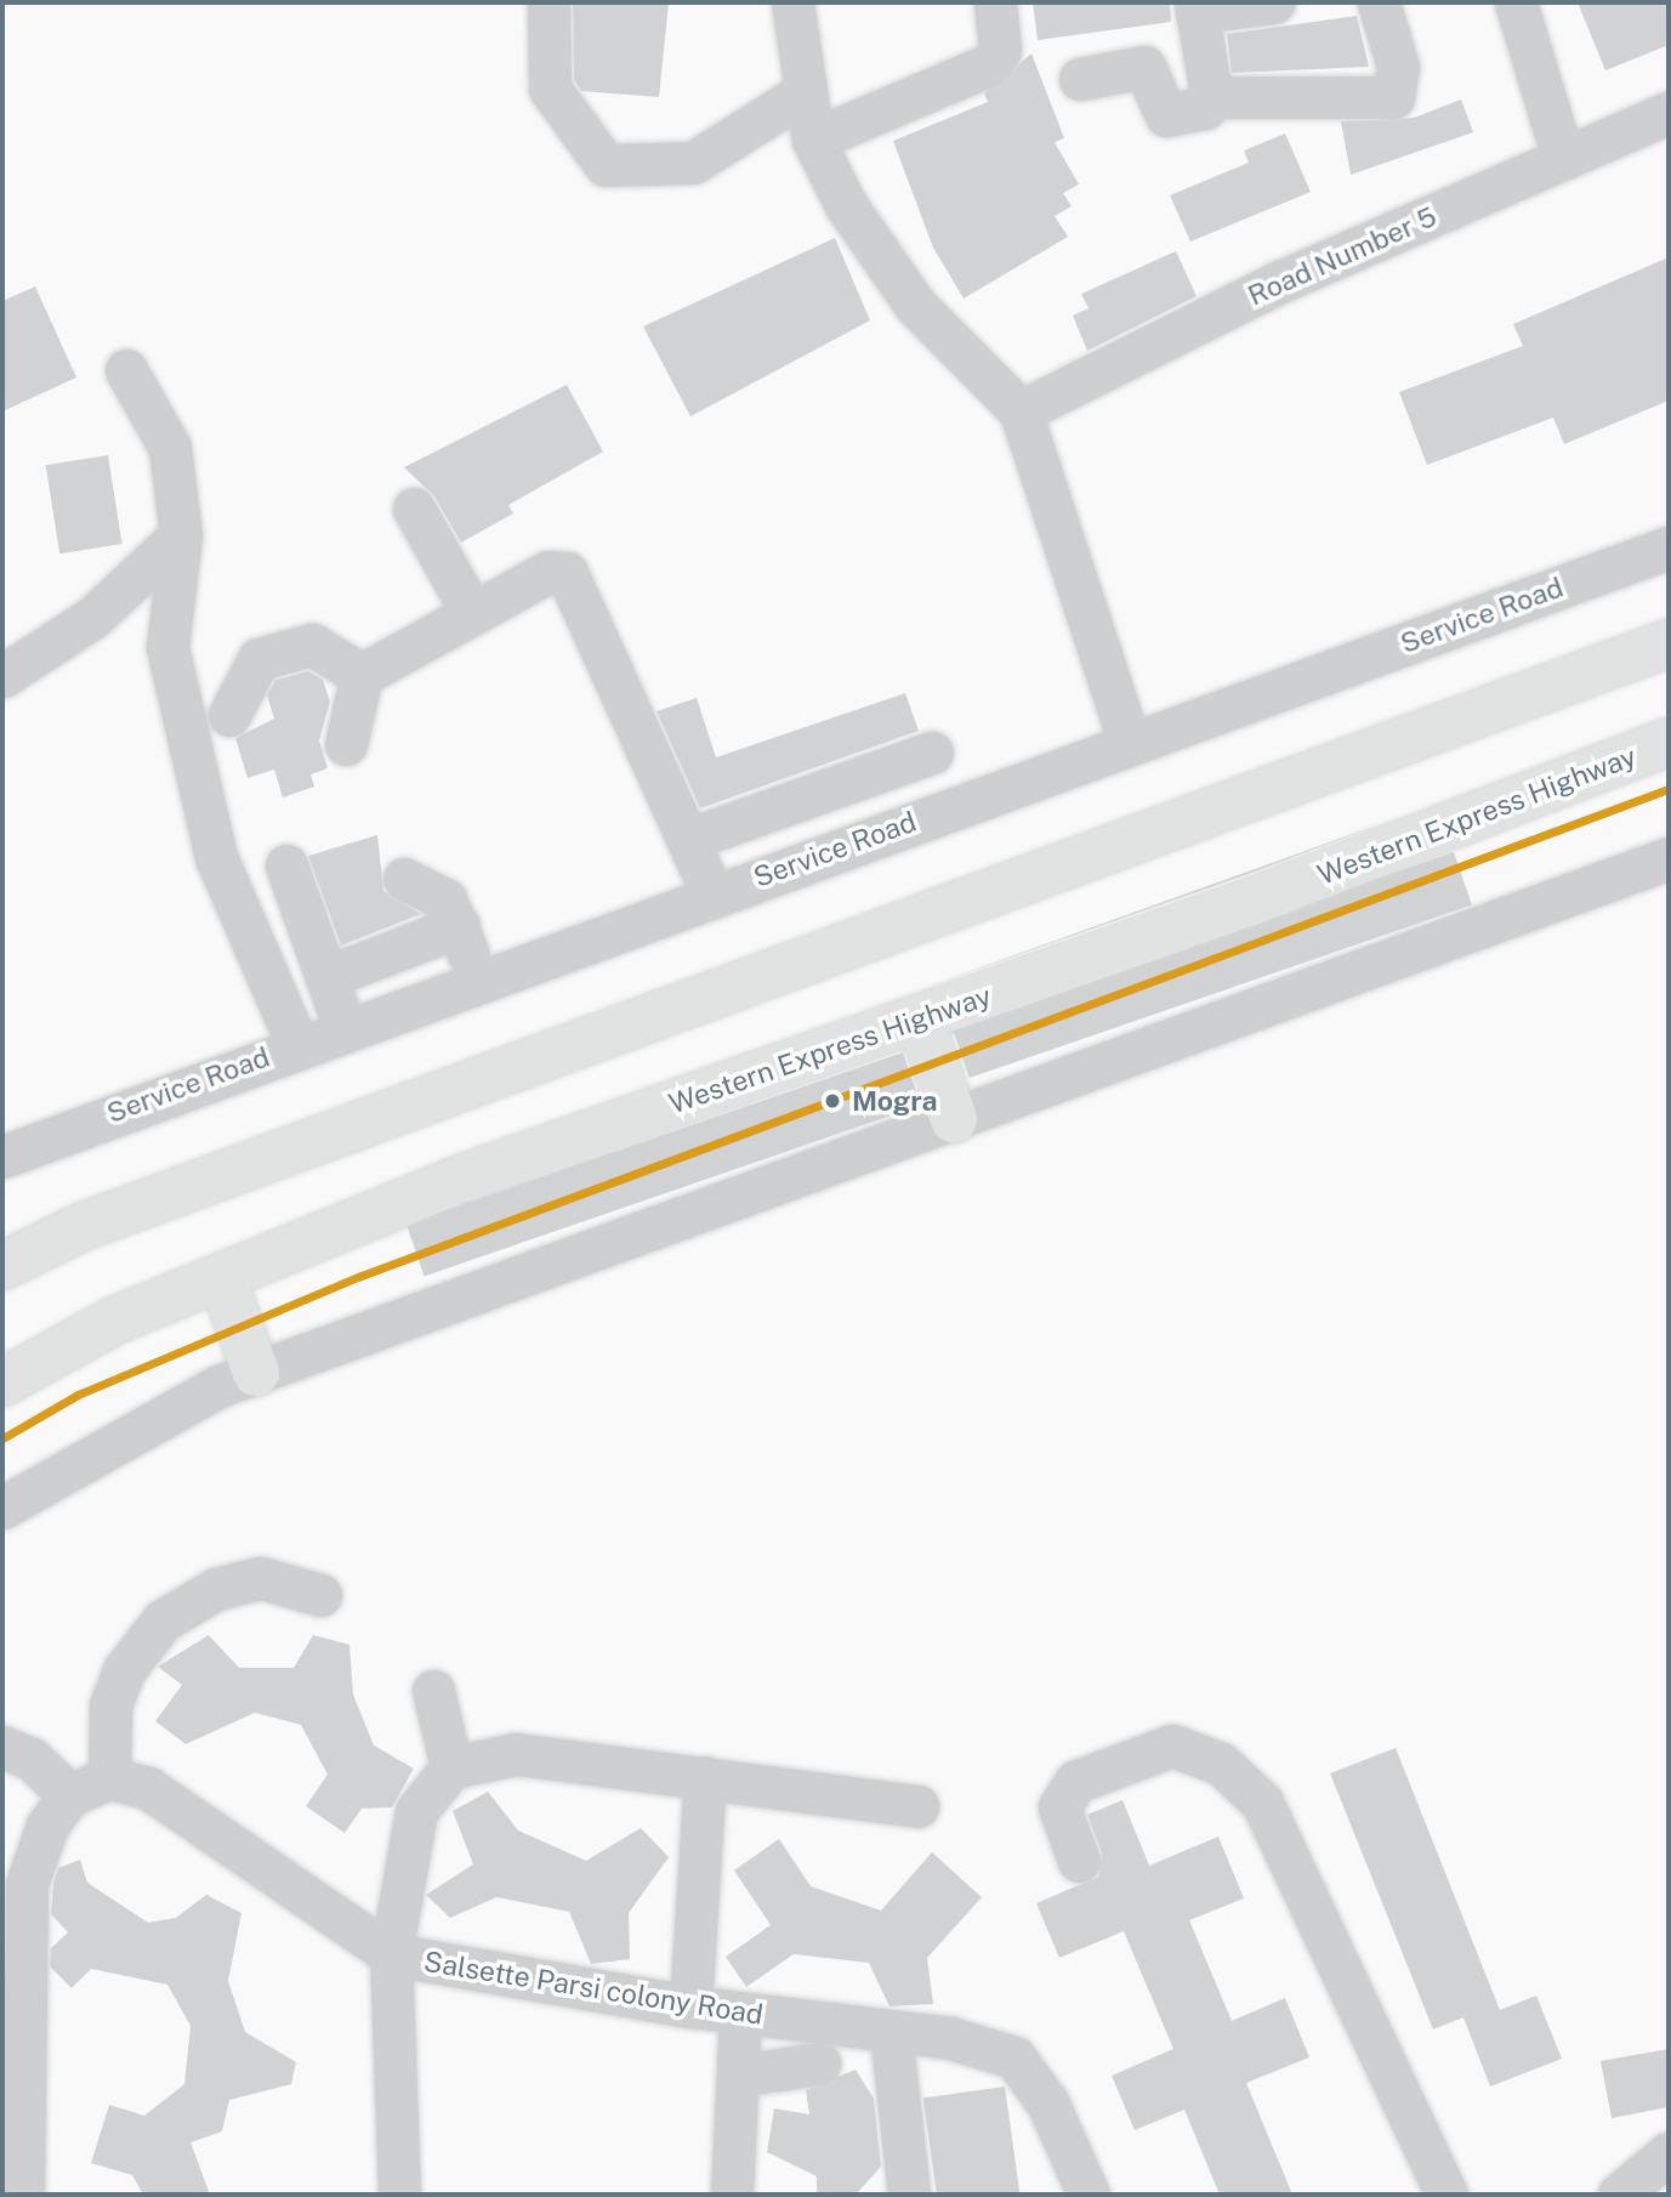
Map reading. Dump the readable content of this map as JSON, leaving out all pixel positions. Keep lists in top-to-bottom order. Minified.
{"streets":{"highway":["Western Express Highway"],"street":["Road Number 5","Service Road","Salsette Parsi colony Road"]},"places":["Mogra"]}
